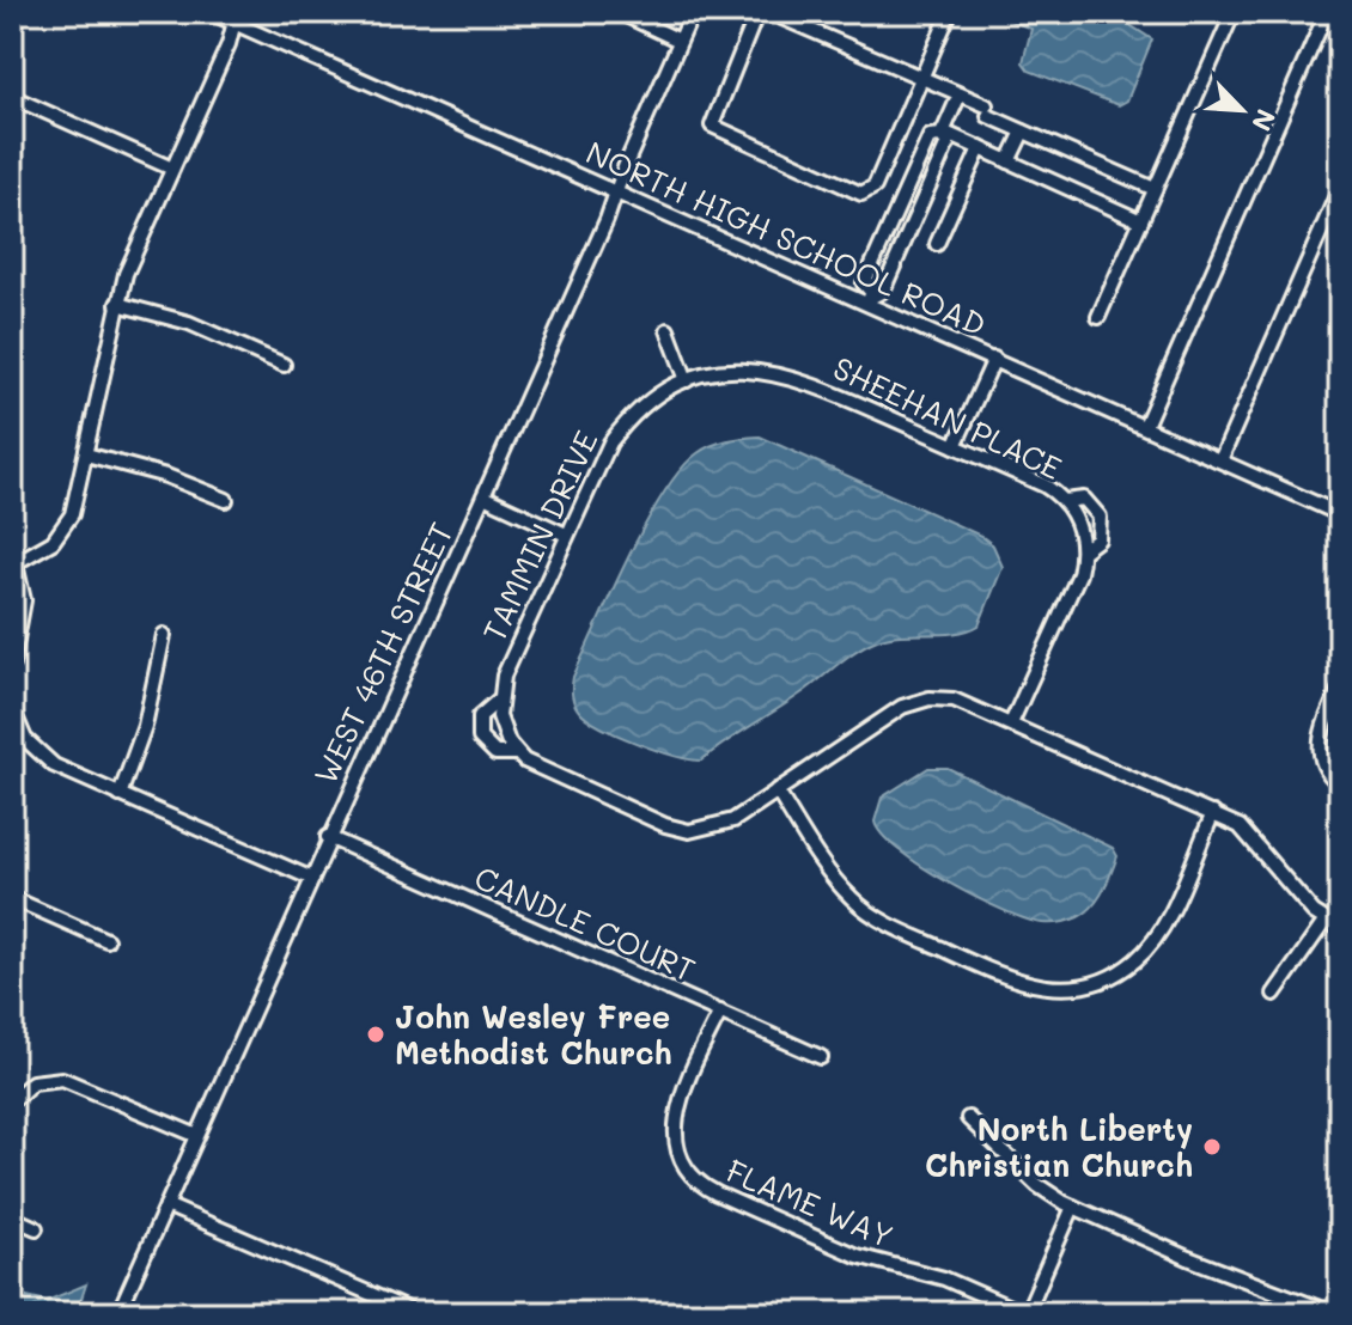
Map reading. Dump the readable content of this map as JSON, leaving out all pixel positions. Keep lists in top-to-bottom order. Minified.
{"streets":{"street":["NORTH HIGH SCHOOL ROAD","SHEEHAN PLACE","TAMMIN DRIVE","WEST 46TH STREET","CANDLE COURT","FLAME WAY"]},"crossings":[["NORTH HIGH SCHOOL ROAD","WEST 46TH STREET"],["SHEEHAN PLACE","TAMMIN DRIVE"],["WEST 46TH STREET","CANDLE COURT"],["CANDLE COURT","FLAME WAY"]],"places":["John Wesley Free Methodist Church","North Liberty Christian Church"],"north":"bottom right"}
